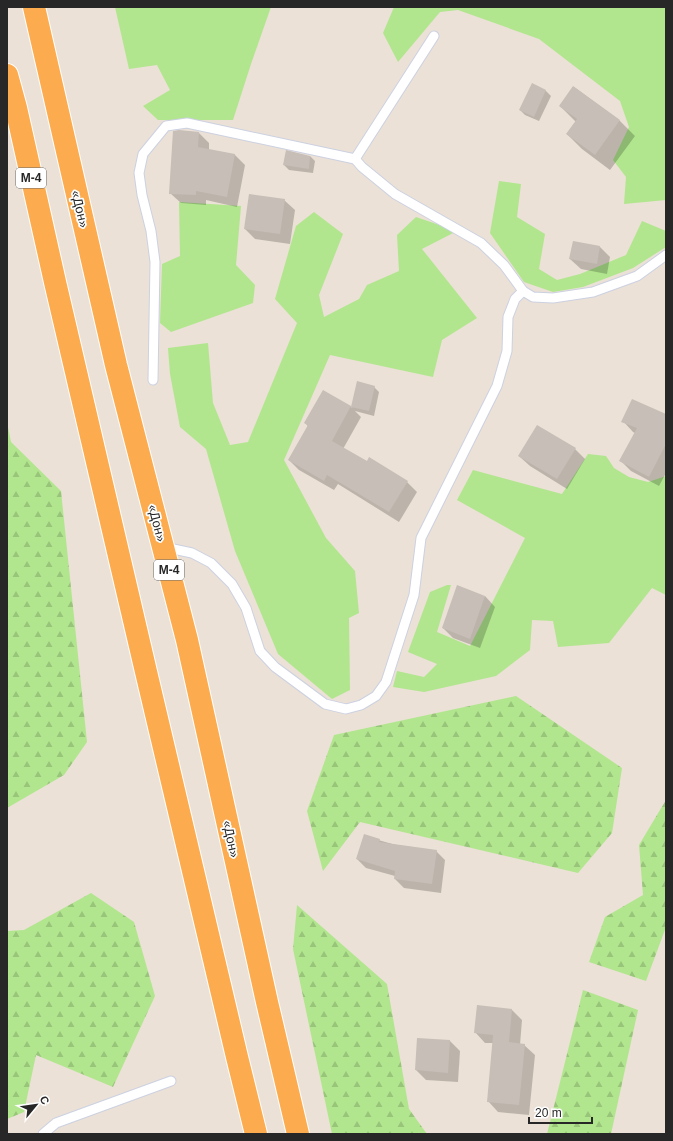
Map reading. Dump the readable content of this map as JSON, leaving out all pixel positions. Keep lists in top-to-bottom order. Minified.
{"streets":{"highway":["М-4","«Дон»"]},"scale_bar":"20 m","north":"top right"}
